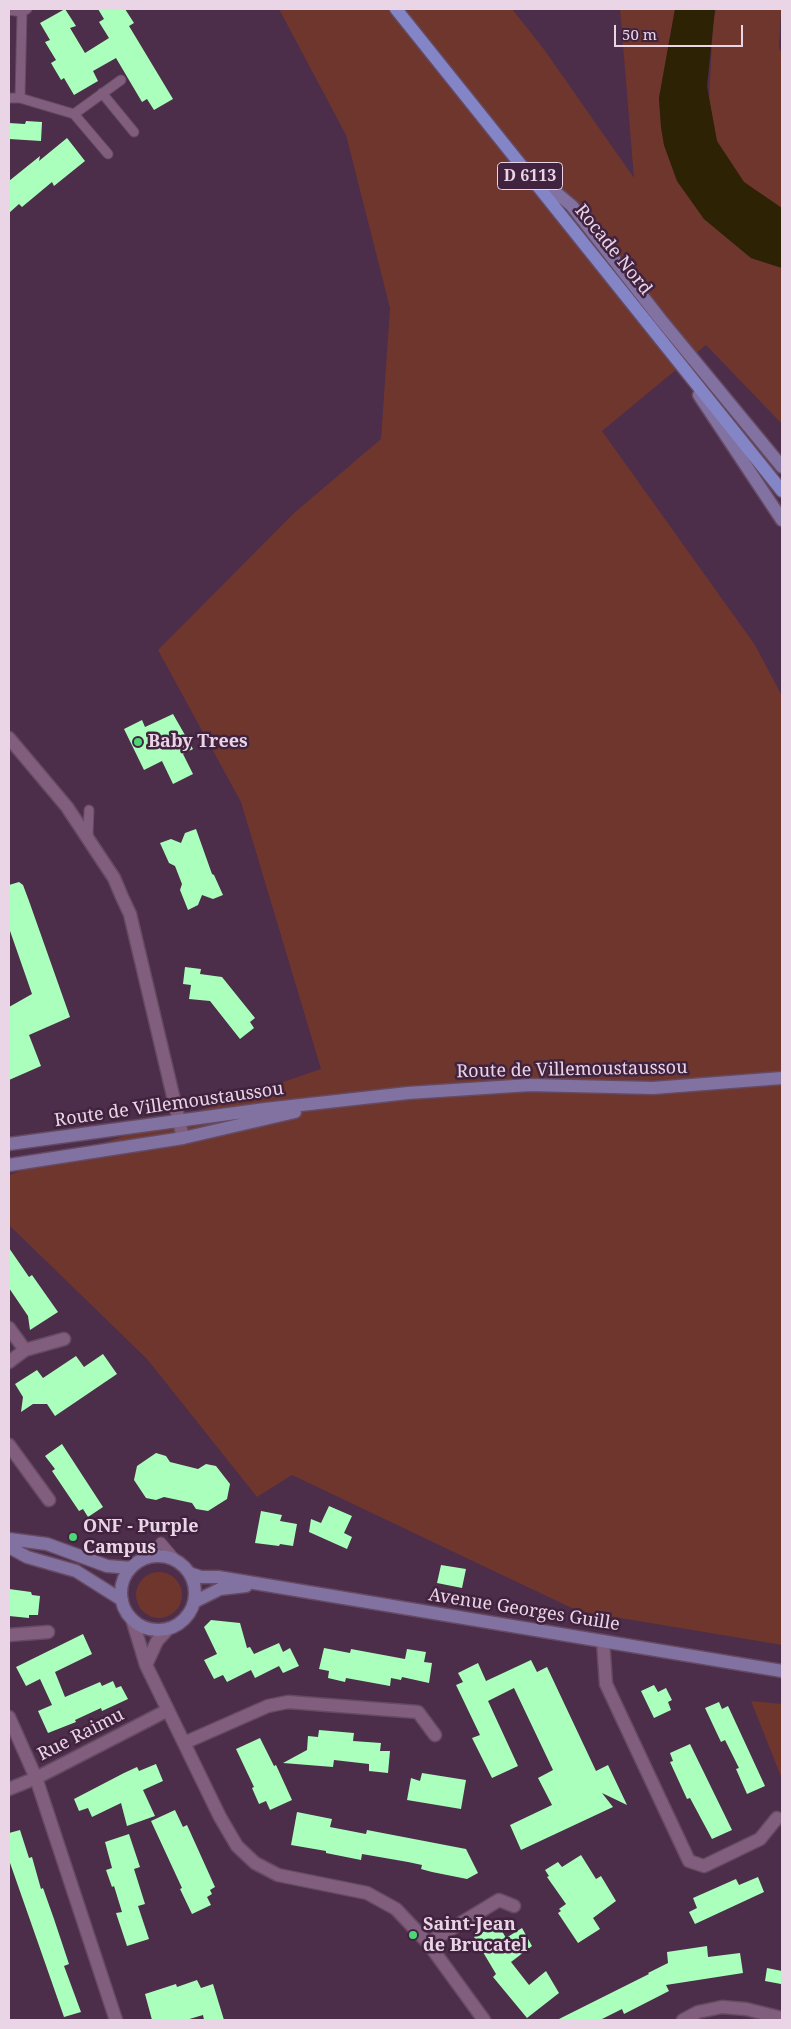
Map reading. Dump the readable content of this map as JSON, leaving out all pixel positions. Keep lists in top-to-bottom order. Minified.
{"streets":{"main road":["D 6113","Rocade Nord"],"street":["Route de Villemoustaussou","Avenue Georges Guille","Rue Raimu"]},"places":["Baby Trees","ONF - Purple Campus","Saint-Jean de Brucatel"],"scale_bar":"50 m"}
